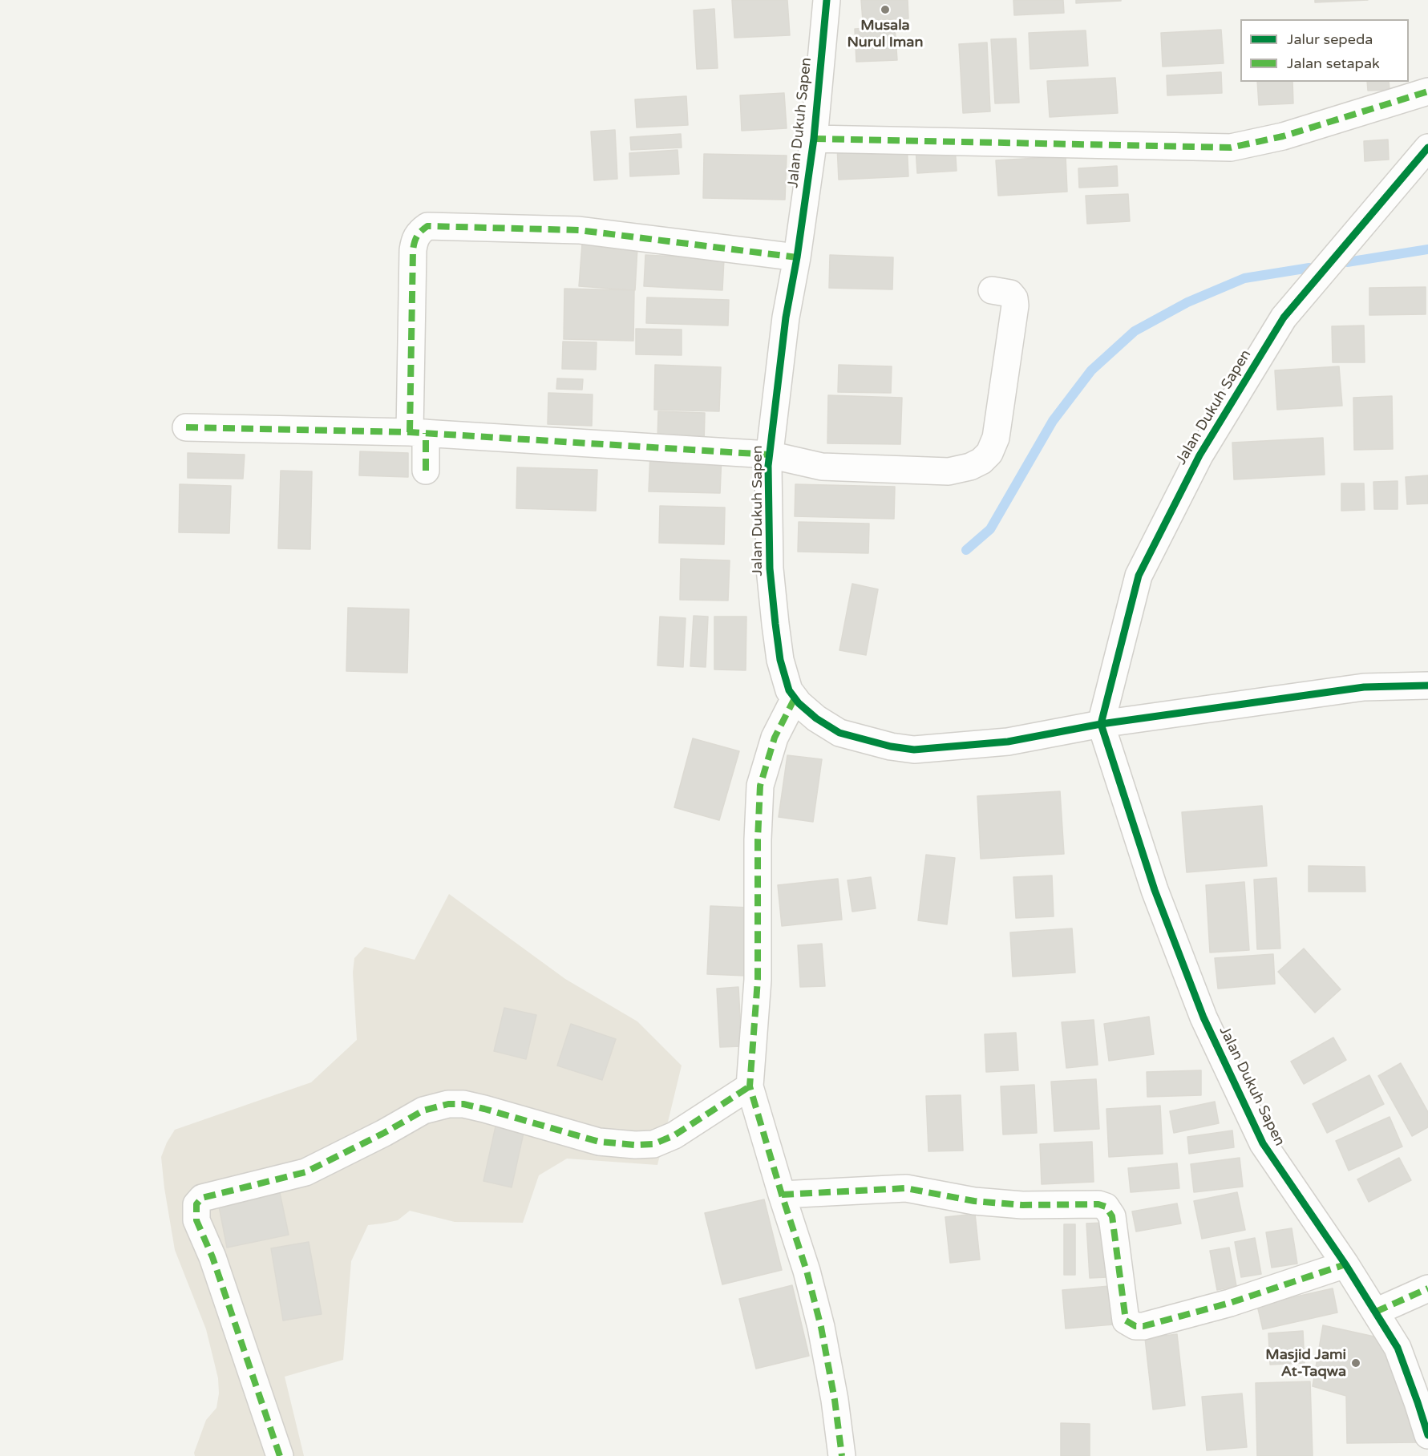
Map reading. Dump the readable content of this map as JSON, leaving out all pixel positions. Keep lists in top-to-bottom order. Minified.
{"streets":{"street":["Jalan Dukuh Sapen"]},"places":["Musala Nurul Iman","Masjid Jami At-Taqwa"],"legend":["Jalur sepeda","Jalan setapak"]}
